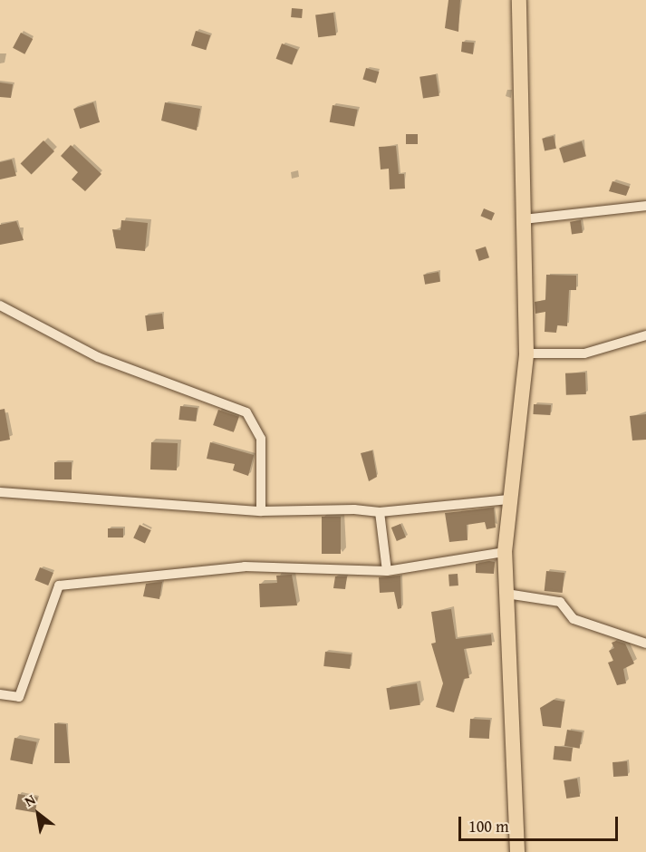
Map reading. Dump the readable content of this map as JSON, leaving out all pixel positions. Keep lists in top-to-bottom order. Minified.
{"scale_bar":"100 m","north":"top left"}
